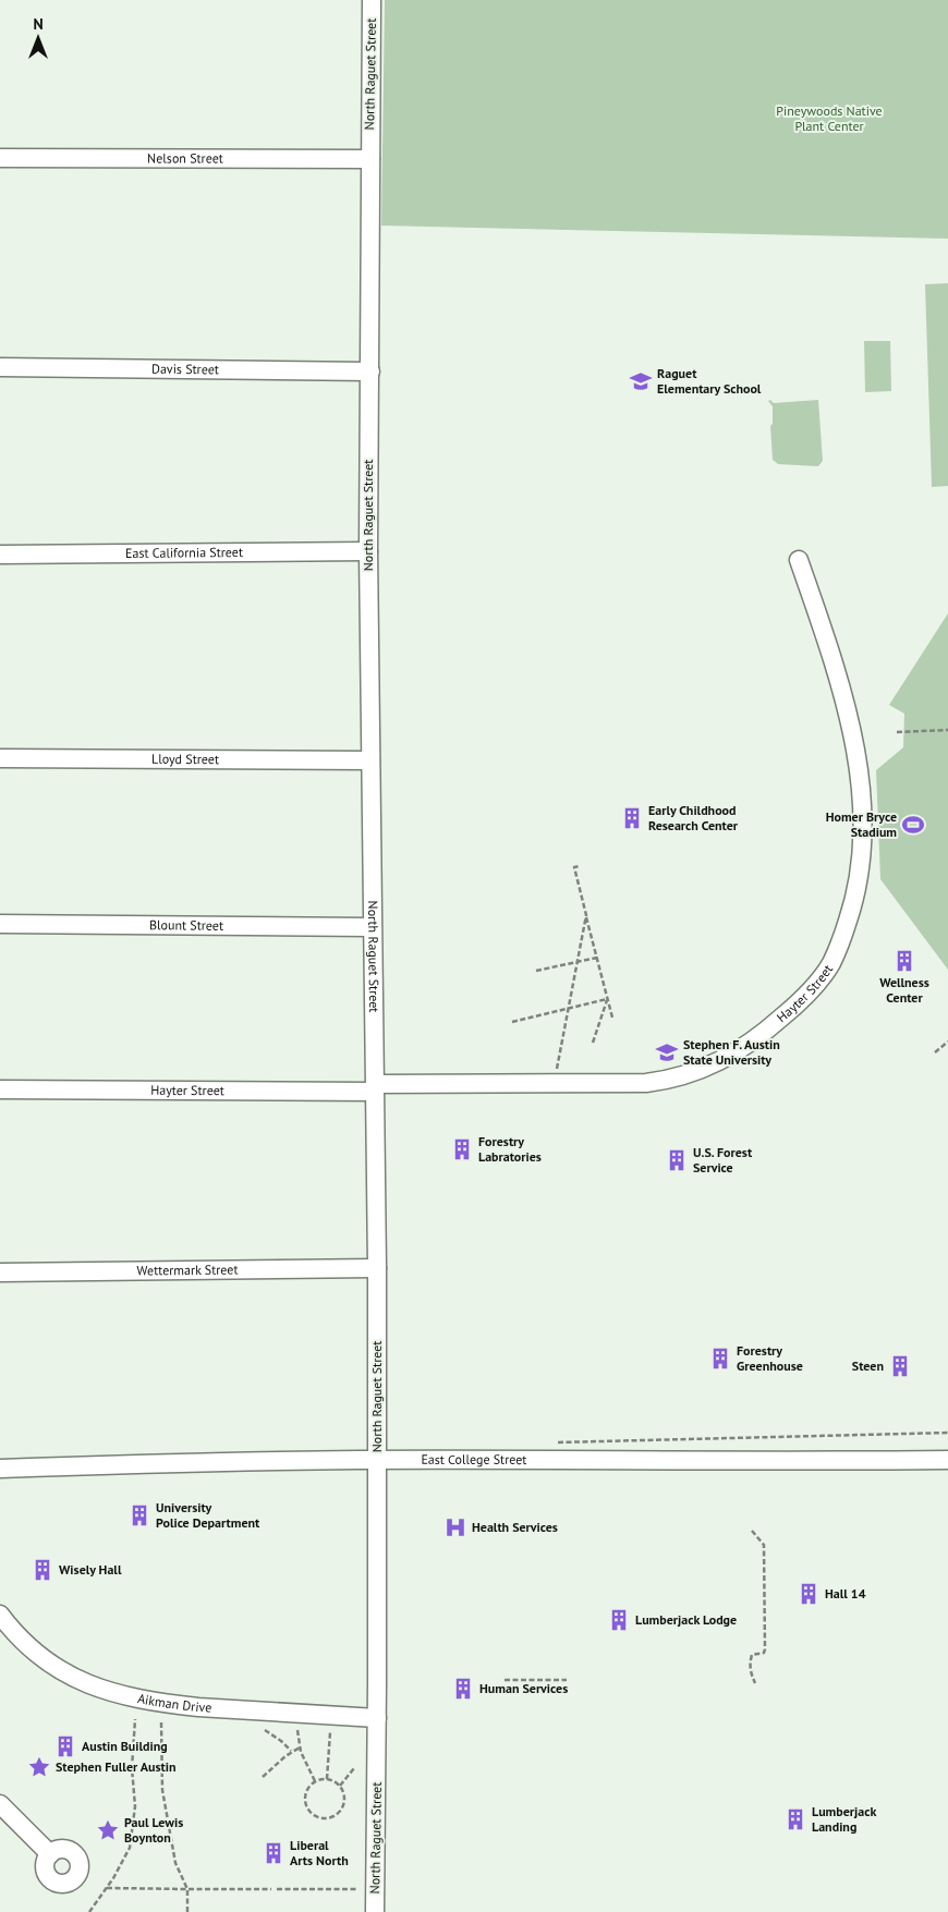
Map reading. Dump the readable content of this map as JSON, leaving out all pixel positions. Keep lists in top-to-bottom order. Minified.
{"streets":{"street":["North Raguet Street","Nelson Street","Davis Street","East California Street","Lloyd Street","Blount Street","Hayter Street","Wettermark Street","East College Street","Aikman Drive"]},"crossings":[["North Raguet Street","Nelson Street"],["North Raguet Street","Davis Street"],["North Raguet Street","East California Street"],["North Raguet Street","Lloyd Street"],["North Raguet Street","Blount Street"],["North Raguet Street","Hayter Street"],["North Raguet Street","Wettermark Street"],["North Raguet Street","East College Street"],["North Raguet Street","Aikman Drive"]],"parks":["Pineywoods Native Plant Center"],"places":{"school or university":["Raguet Elementary School","Stephen F. Austin State University"],"building":["Early Childhood Research Center","Wellness Center","Forestry Labratories","U.S. Forest Service","Forestry Greenhouse","Steen","University Police Department","Wisely Hall","Hall 14","Lumberjack Lodge","Human Services","Austin Building","Lumberjack Landing","Liberal Arts North"],"sports":["Homer Bryce Stadium"],"hospital":["Health Services"],"place":["Stephen Fuller Austin","Paul Lewis Boynton"]},"north":"top"}
